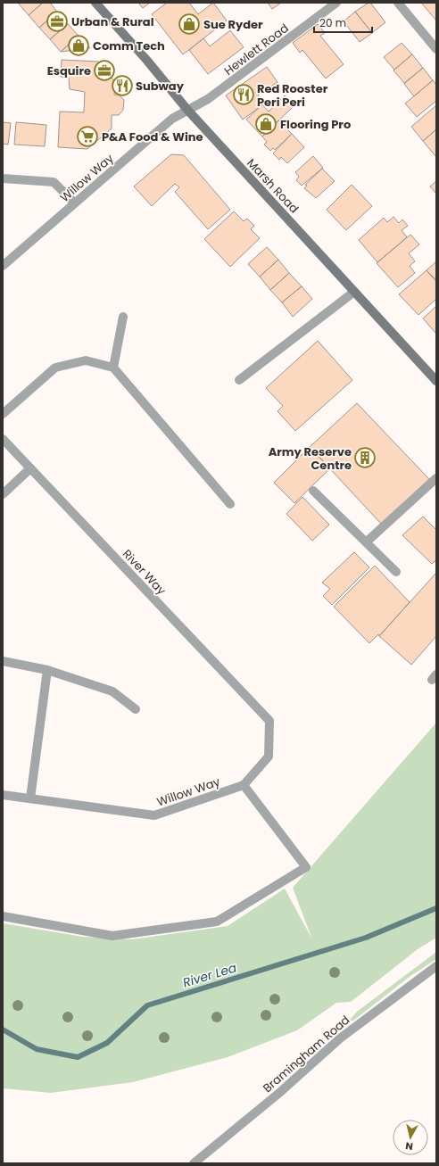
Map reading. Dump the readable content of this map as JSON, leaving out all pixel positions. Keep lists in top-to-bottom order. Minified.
{"streets":{"main road":["Marsh Road"],"street":["Hewlett Road","Willow Way","River Way","Bramingham Road"]},"crossings":[["Hewlett Road","Willow Way"],["Hewlett Road","Marsh Road"],["Willow Way","Marsh Road"],["Willow Way","River Way"]],"water":["River Lea"],"places":{"office":["Urban & Rural","Esquire"],"shop":["Sue Ryder","Comm Tech","Flooring Pro"],"restaurant":["Subway","Red Rooster Peri Peri"],"supermarket":["P&A Food & Wine"],"building":["Army Reserve Centre"]},"scale_bar":"20 m","north":"bottom"}
